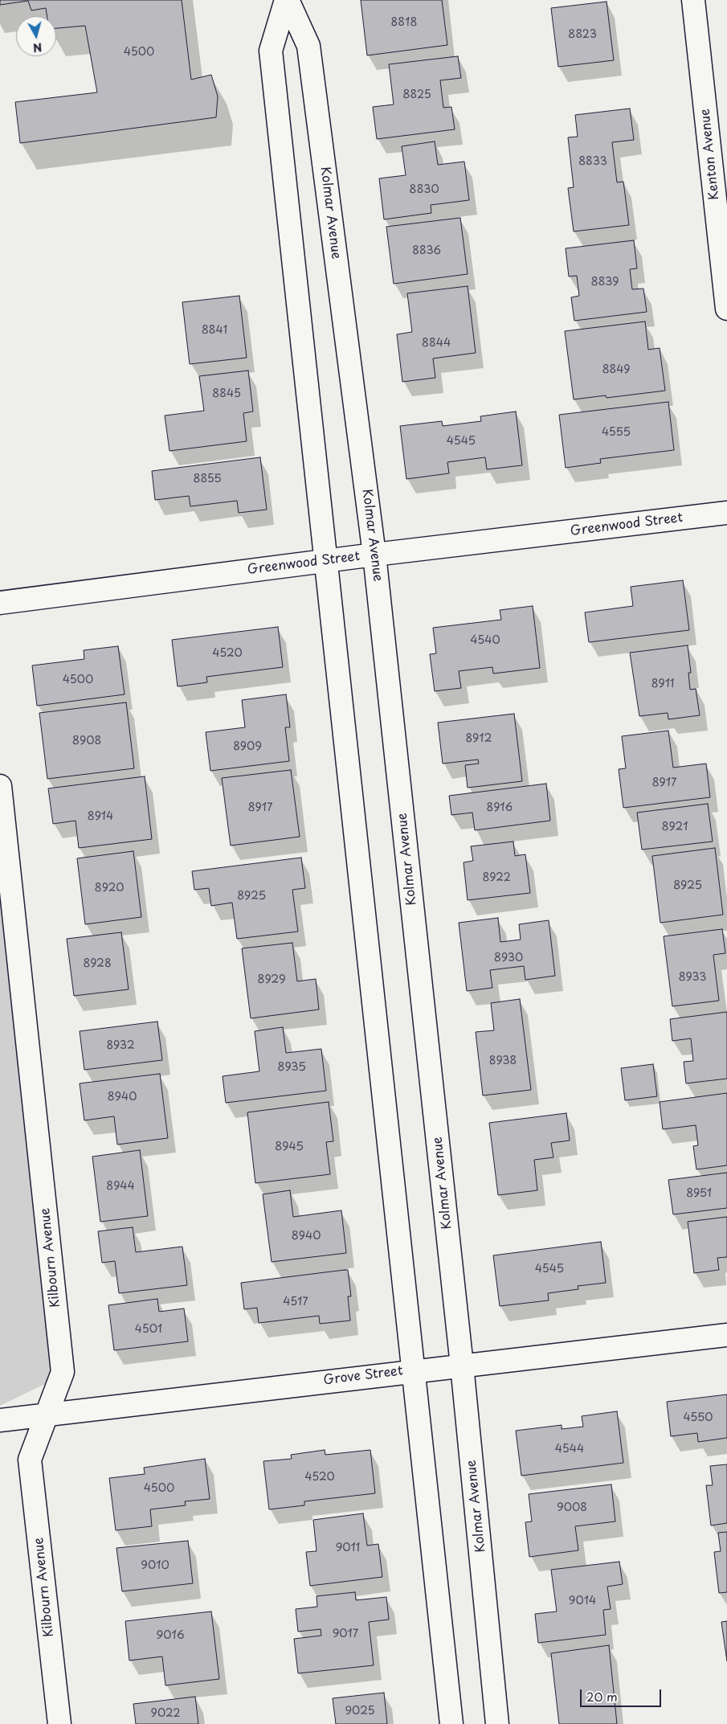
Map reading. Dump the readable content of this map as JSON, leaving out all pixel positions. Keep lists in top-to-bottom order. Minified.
{"streets":{"street":["Kenton Avenue","Kolmar Avenue","Greenwood Street","Kilbourn Avenue","Grove Street"]},"crossings":[["Kolmar Avenue","Greenwood Street"],["Kolmar Avenue","Grove Street"],["Kilbourn Avenue","Grove Street"]],"house_numbers":["8818","8823","4500","8825","8833","8830","8836","8839","8841","8844","8849","8845","4555","4545","8855","4540","4520","4500","8911","8912","8908","8909","8917","8917","8916","8914","8921","8922","8925","8920","8925","8930","8928","8933","8929","8932","8938","8935","8940","8945","8944","8951","8940","4545","4517","4501","4550","4544","4520","4500","9008","9011","9010","9014","9017","9016","9025","9022"],"scale_bar":"20 m","north":"bottom"}
